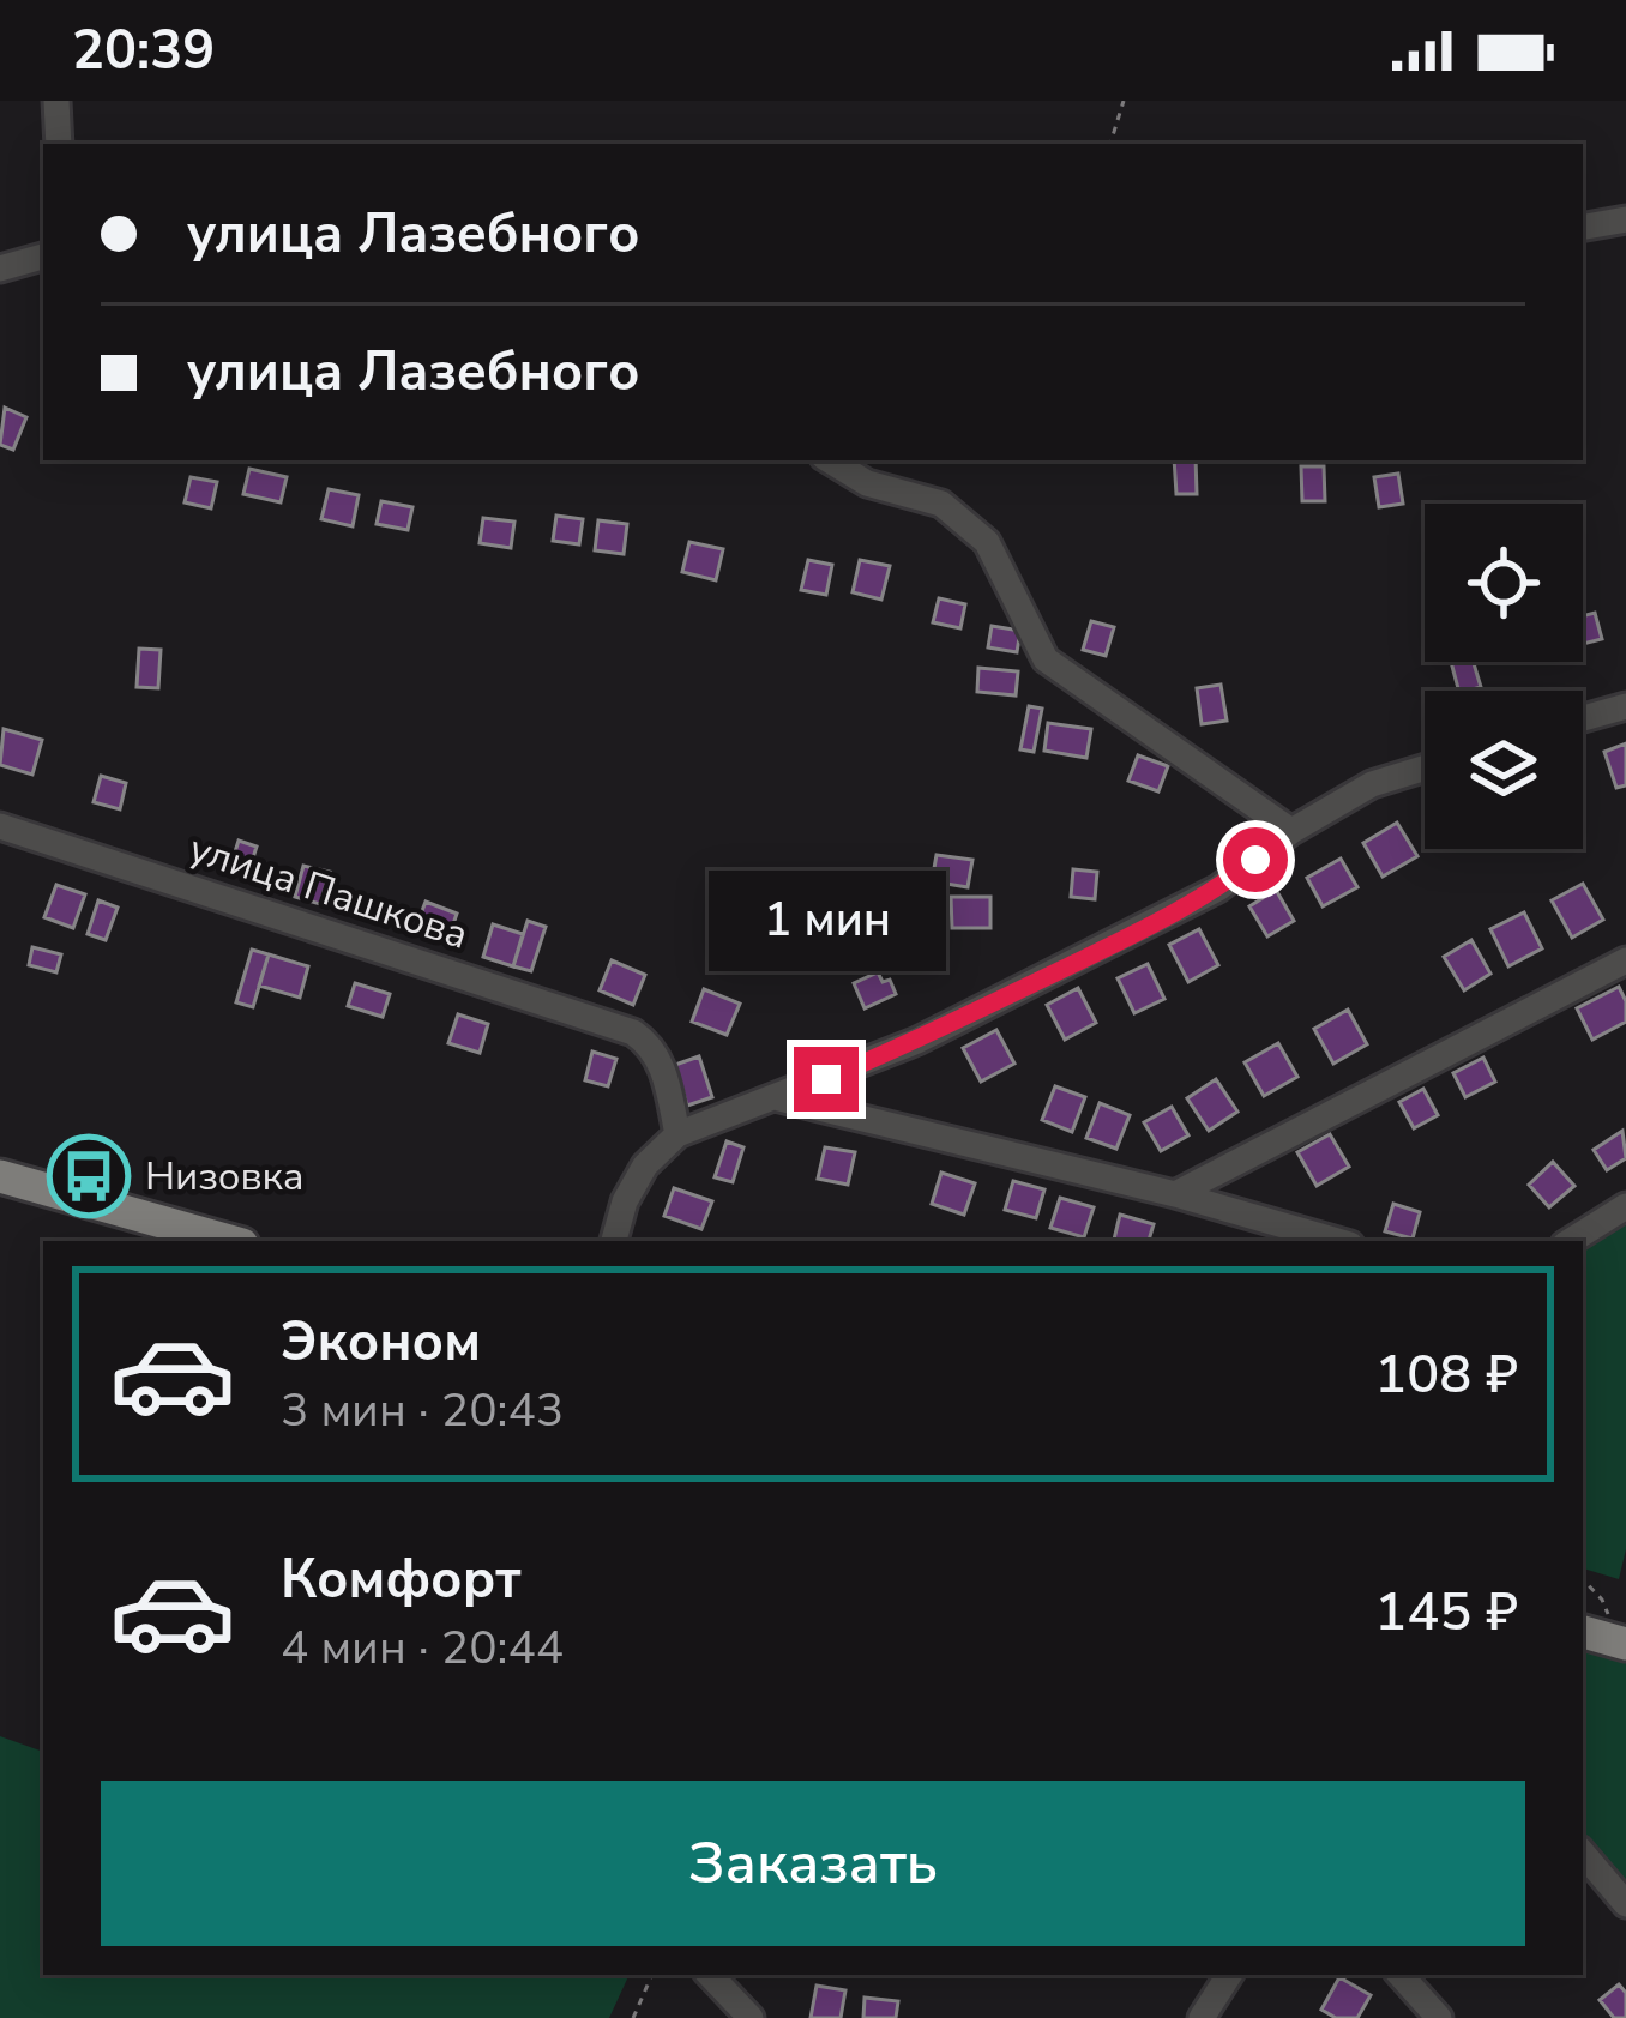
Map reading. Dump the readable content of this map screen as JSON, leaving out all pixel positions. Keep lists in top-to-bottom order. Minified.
{"streets":{"street":["улица Пашкова"]},"places":{"bus stop":["Низовка"]},"page":{"status":"20:39","banner":["улица Лазебного","улица Лазебного"],"bubble":"1 мин","list":[{"name":"Эконом","note":"3 мин · 20:43","value":"108 ₽"},{"name":"Комфорт","note":"4 мин · 20:44","value":"145 ₽"}],"buttons":"Заказать"}}
